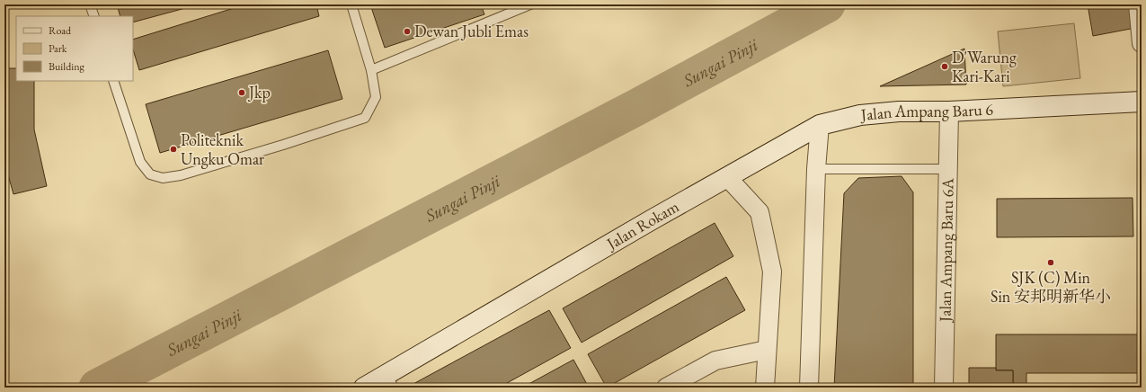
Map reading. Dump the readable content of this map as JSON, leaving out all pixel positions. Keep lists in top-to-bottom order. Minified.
{"streets":{"main road":["Jalan Ampang Baru 6","Jalan Rokam"],"street":["Jalan Ampang Baru 6A"]},"crossings":[["Jalan Ampang Baru 6","Jalan Rokam"],["Jalan Ampang Baru 6","Jalan Ampang Baru 6A"]],"water":["Sungai Pinji"],"places":["Dewan Jubli Emas","D'Warung Kari-Kari","Jkp","Politeknik Ungku Omar","SJK (C) Min Sin 安邦明新华小"],"legend":["Road","Park","Building"]}
